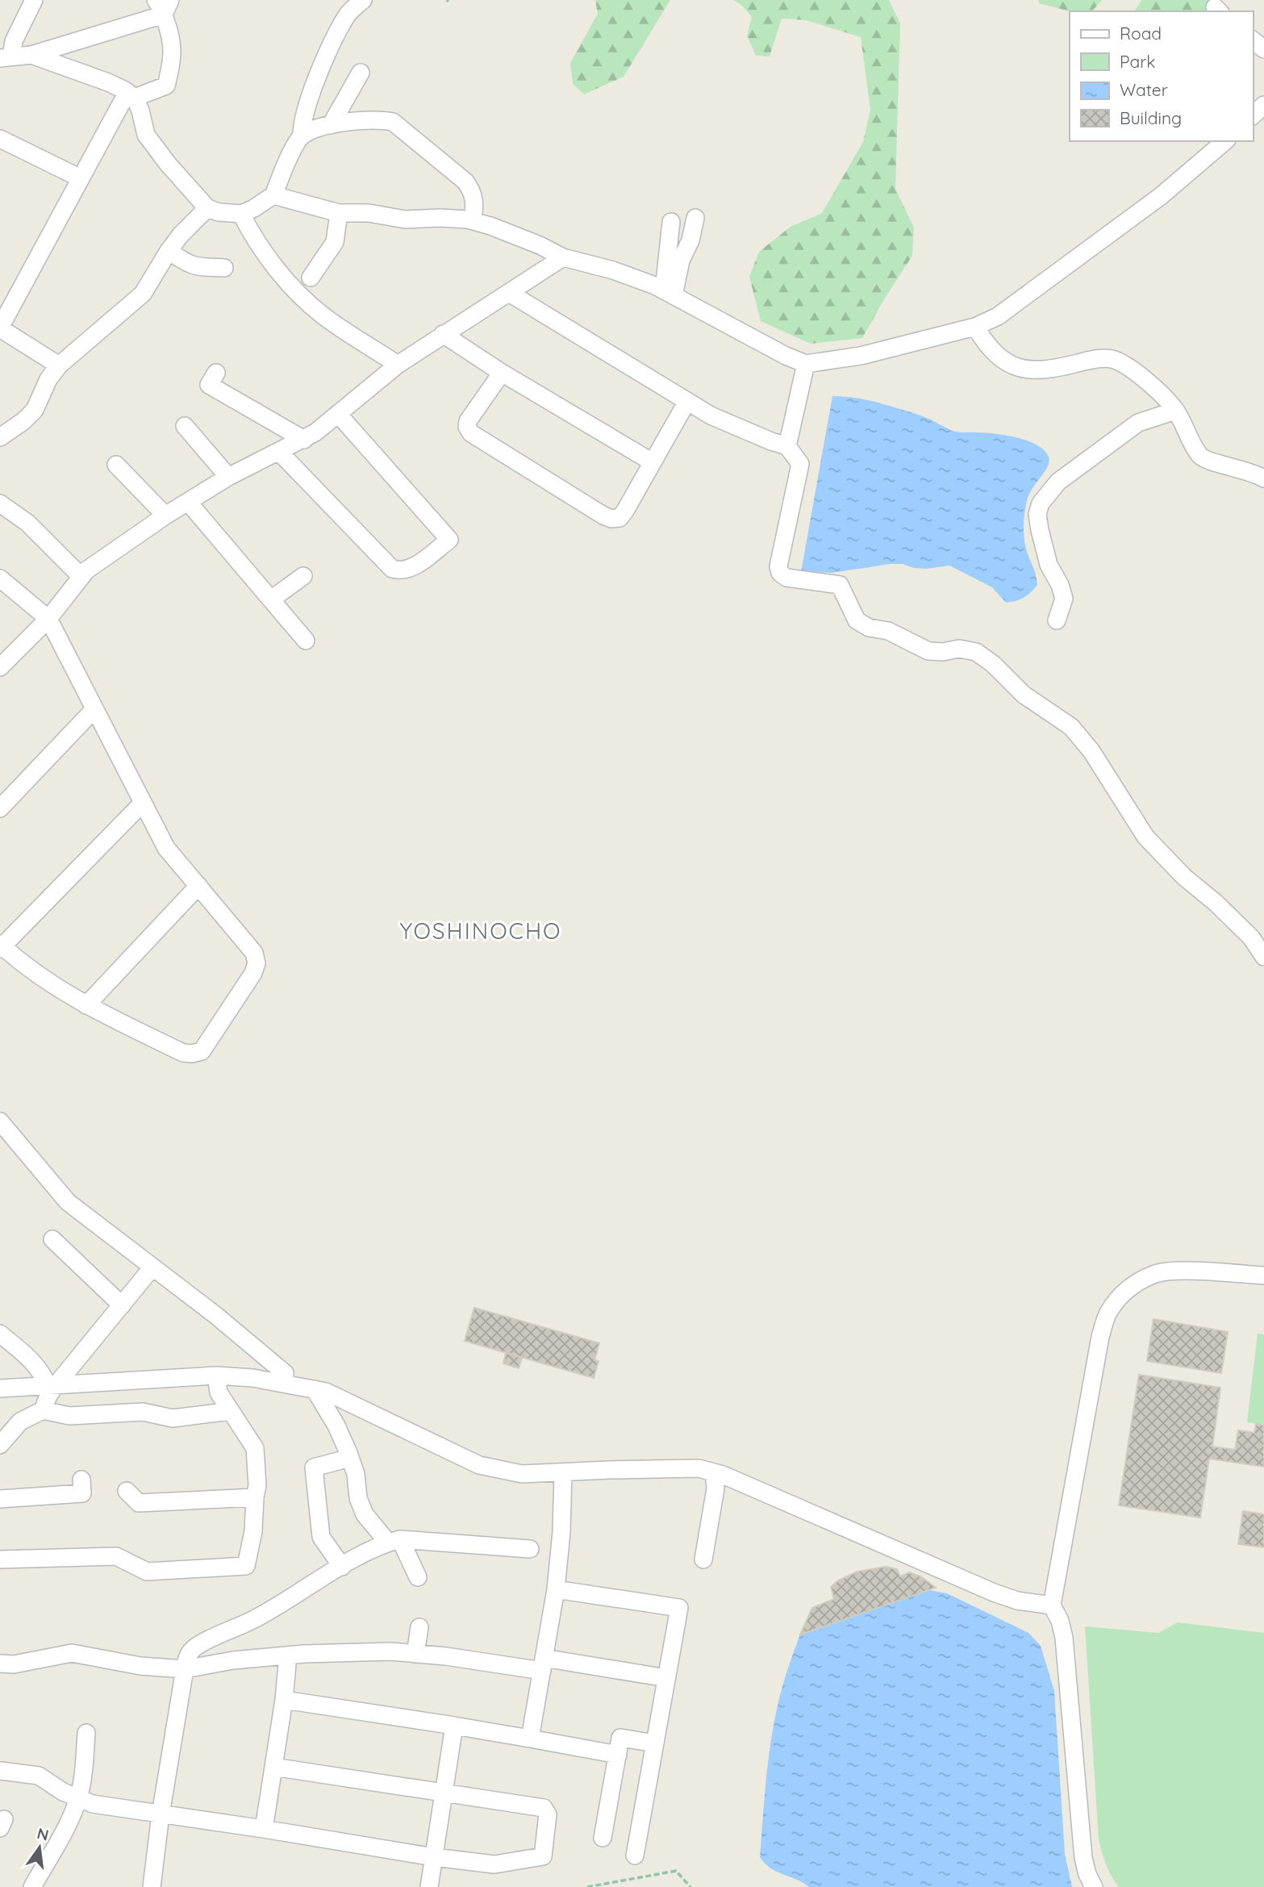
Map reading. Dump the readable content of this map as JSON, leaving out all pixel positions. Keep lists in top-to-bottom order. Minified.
{"districts":["YOSHINOCHO"],"legend":["Road","Park","Water","Building"],"north":"top"}
